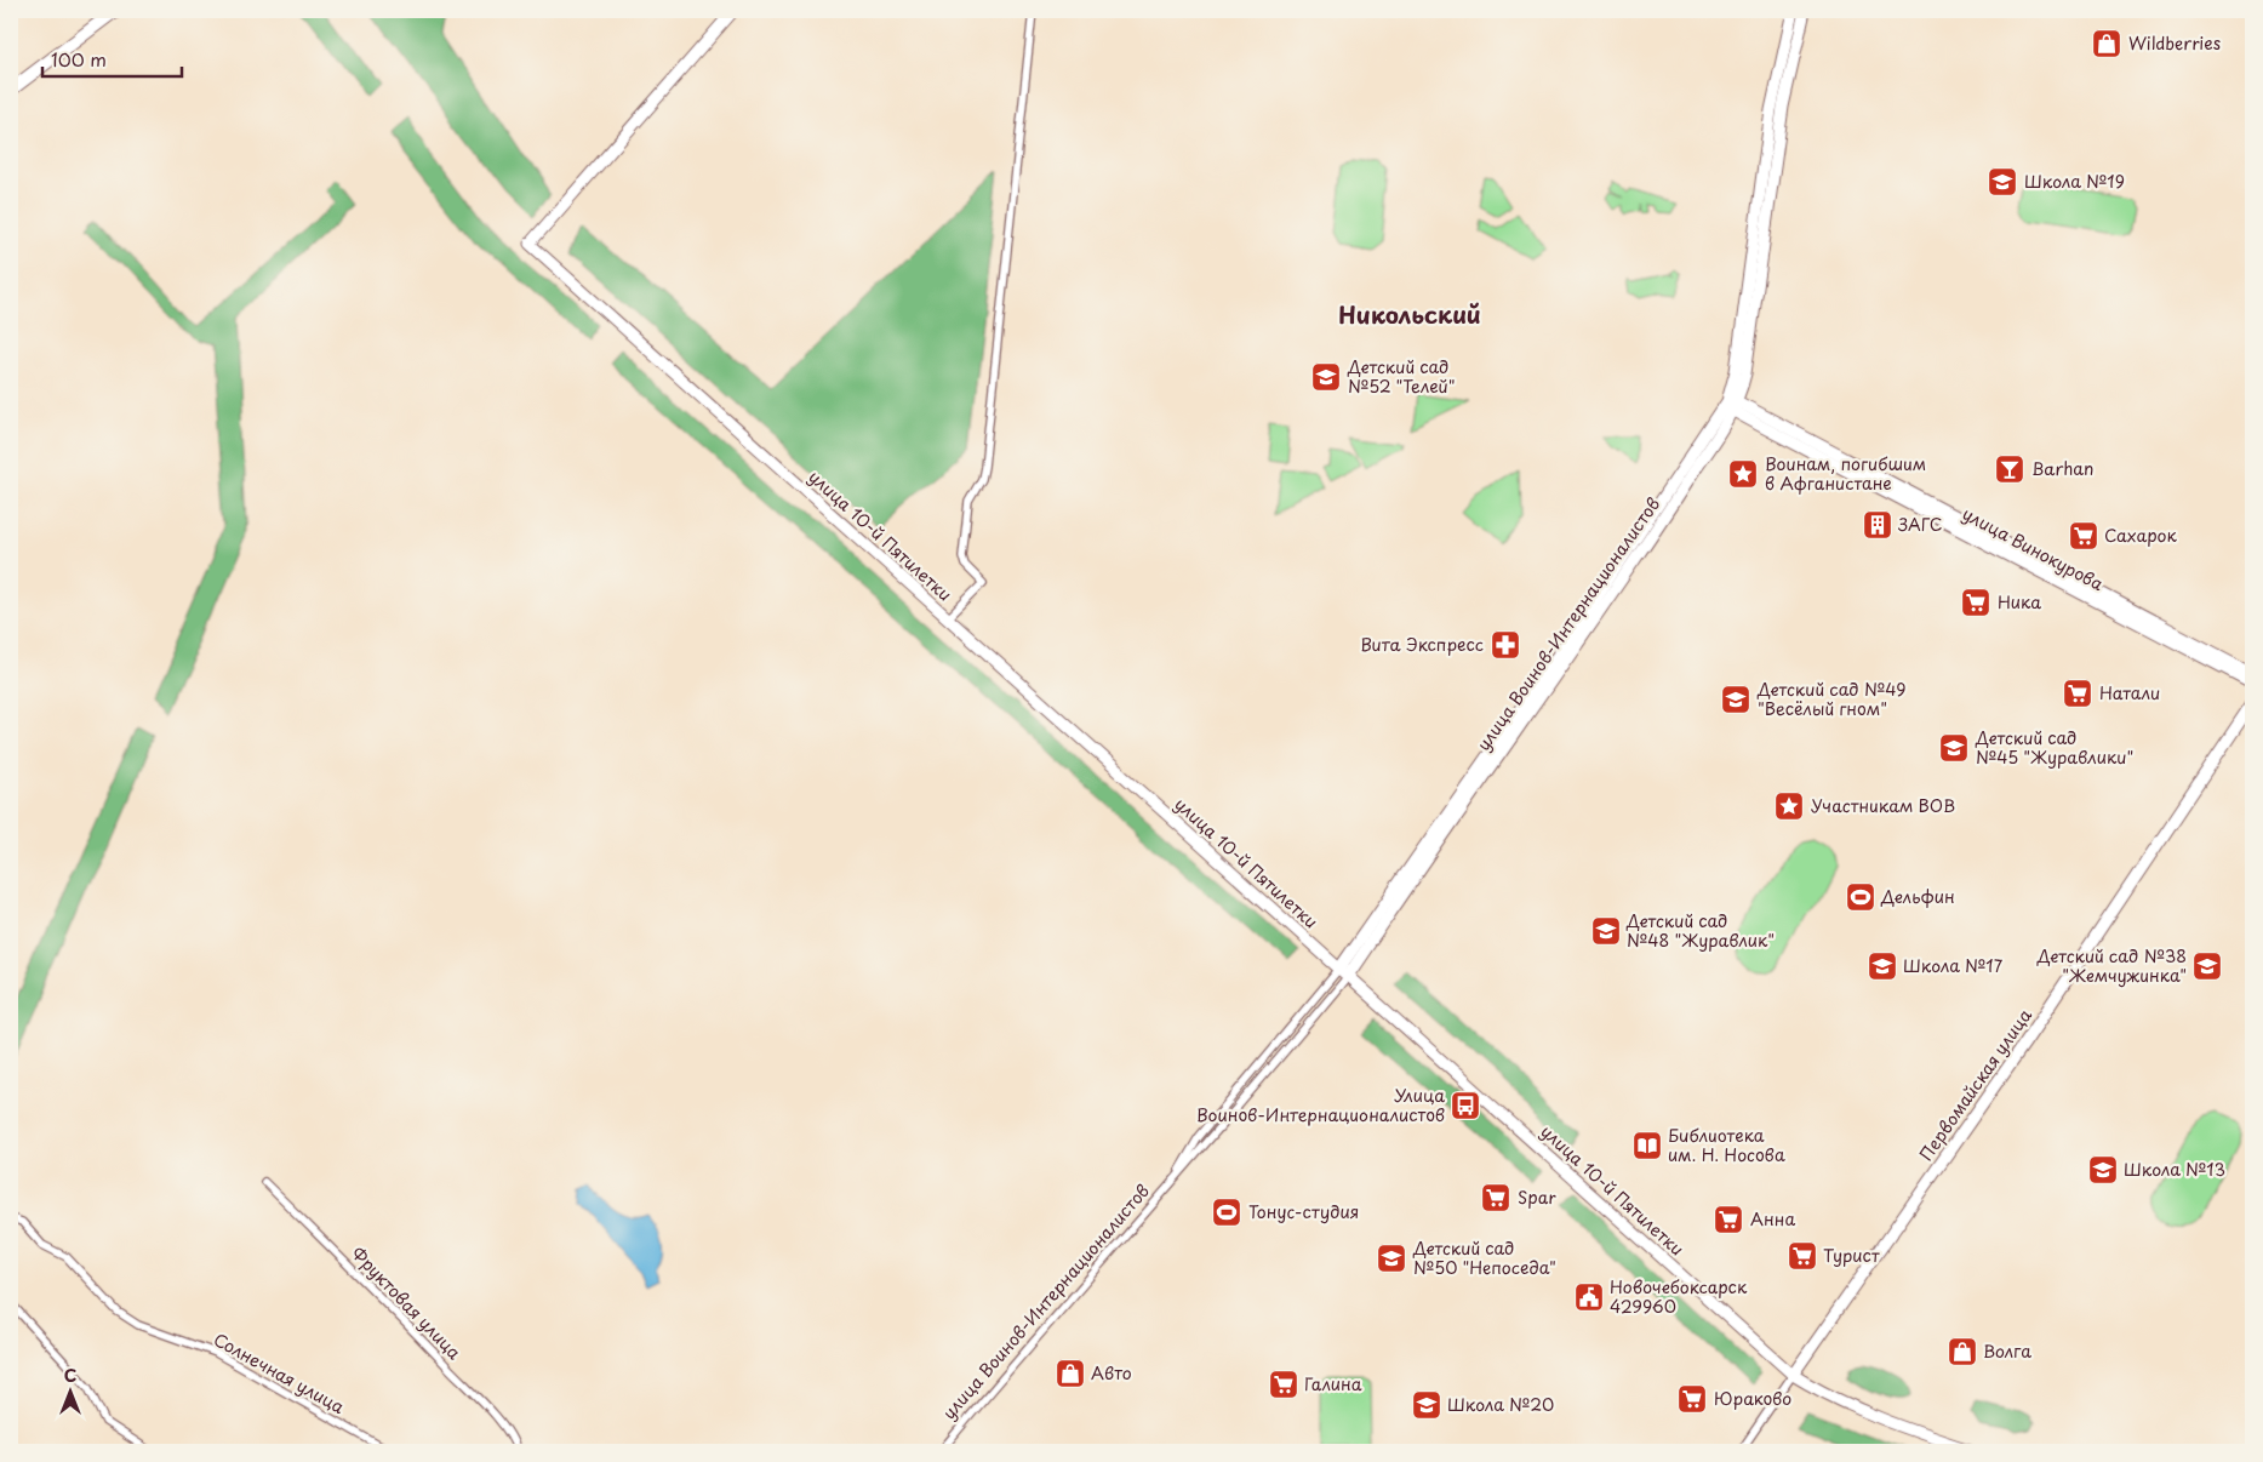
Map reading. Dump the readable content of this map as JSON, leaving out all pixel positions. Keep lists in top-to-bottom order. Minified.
{"streets":{"main road":["улица 10-й Пятилетки","улица Винокурова","улица Воинов-Интернационалистов","Первомайская улица"],"street":["Фруктовая улица","Солнечная улица"]},"crossings":[["улица 10-й Пятилетки","улица Воинов-Интернационалистов"],["улица 10-й Пятилетки","Первомайская улица"],["улица Винокурова","улица Воинов-Интернационалистов"]],"districts":["Никольский"],"places":{"shop":["Wildberries","Волга","Авто"],"school or university":["Школа №19","Детский сад №52 \"Телей\"","Детский сад №49 \"Весёлый гном\"","Детский сад №45 \"Журавлики\"","Детский сад №48 \"Журавлик\"","Школа №17","Детский сад №38 \"Жемчужинка\"","Школа №13","Детский сад №50 \"Непоседа\"","Школа №20"],"bar":["Barhan"],"place":["Воинам, погибшим в Афганистане","Участникам ВОВ"],"building":["ЗАГС"],"supermarket":["Сахарок","Ника","Натали","Spar","Анна","Турист","Галина","Юраково"],"pharmacy":["Вита Экспресс"],"sports":["Дельфин","Тонус-студия"],"bus stop":["Улица Воинов-Интернационалистов"],"library":["Библиотека им. Н. Носова"],"public building":["Новочебоксарск 429960"]},"scale_bar":"100 m","north":"top"}
